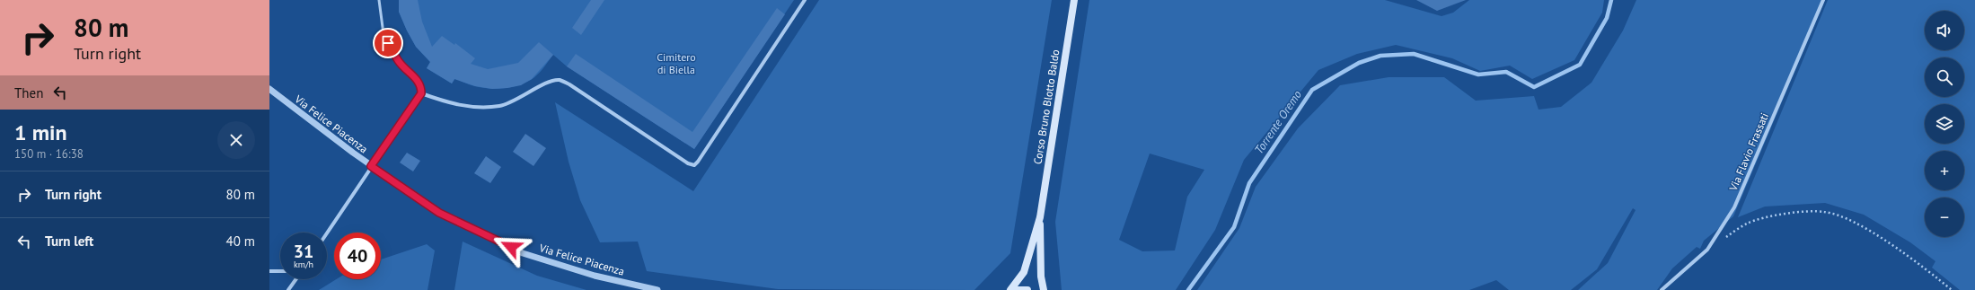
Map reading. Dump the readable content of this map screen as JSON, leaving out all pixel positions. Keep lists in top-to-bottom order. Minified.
{"streets":{"main road":["Corso Bruno Blotto Baldo"],"street":["Via Felice Piacenza","Via Flavio Frassati"]},"water":["Torrente Oremo"],"parks":["Cimitero di Biella"],"page":{"turn":["80 m","Turn right"],"map_buttons":["+","−"],"then":"Then","heading":["1 min","150 m · 16:38"],"list":[{"name":"Turn right","value":"80 m"},{"name":"Turn left","value":"40 m"}],"speed":"31 km/h","limit":"40"}}
